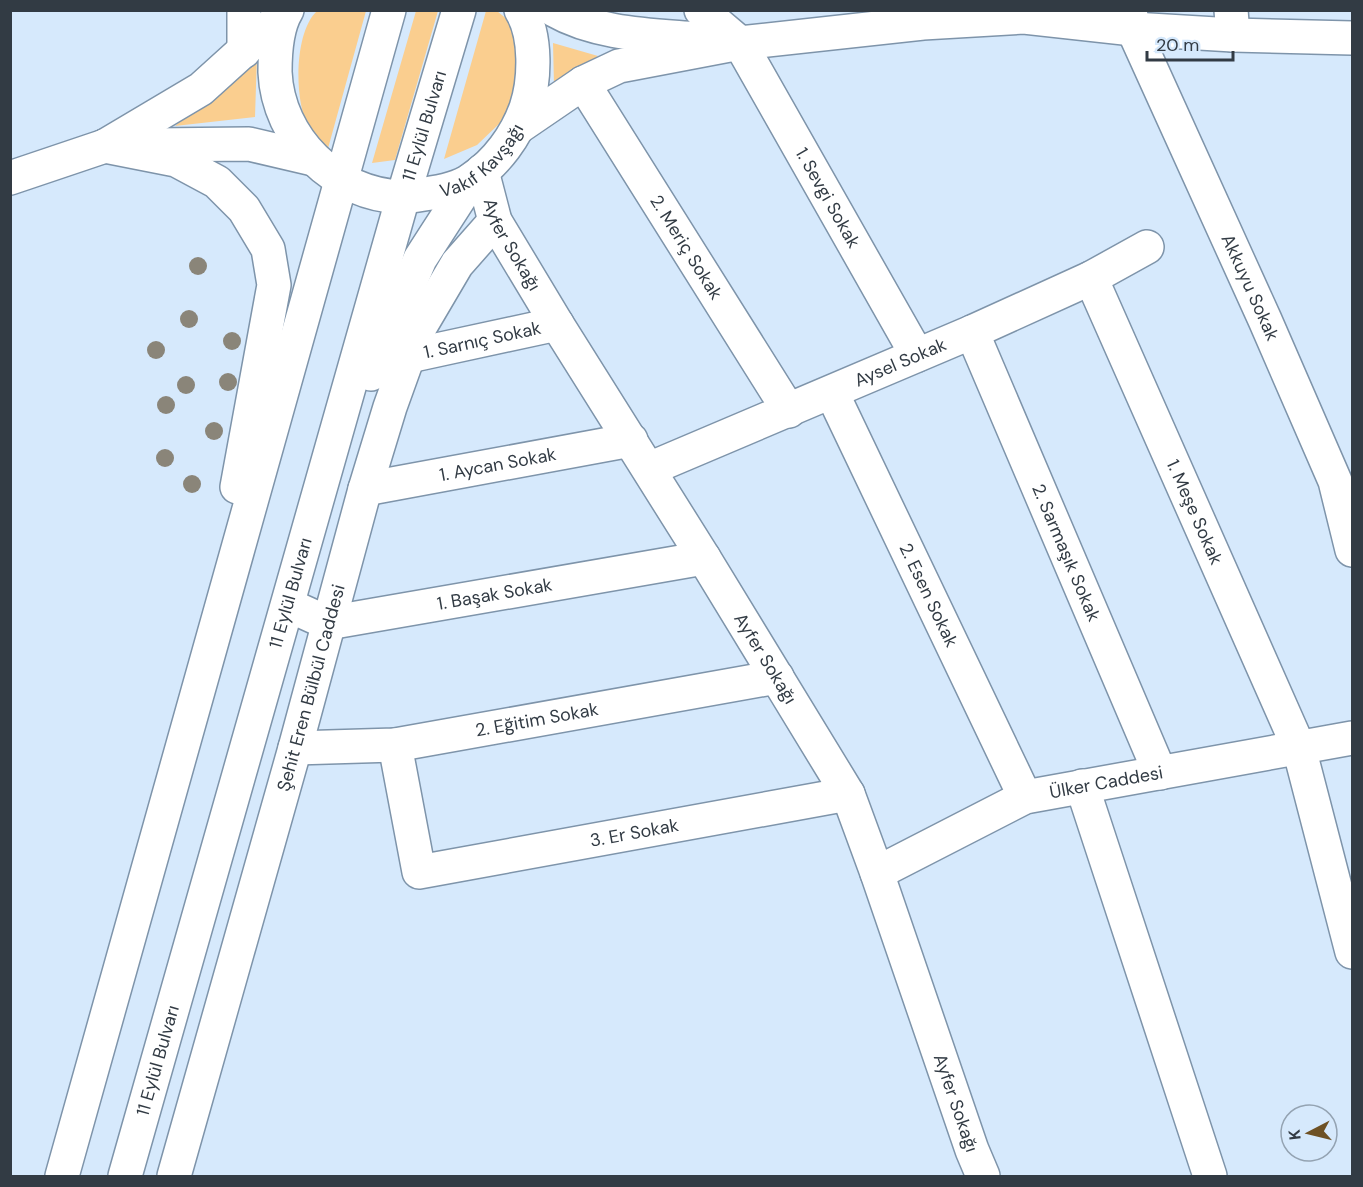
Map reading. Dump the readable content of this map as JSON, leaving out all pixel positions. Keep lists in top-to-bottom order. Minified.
{"streets":{"main road":["11 Eylül Bulvarı","Vakıf Kavşağı","1. Sevgi Sokak","Ayfer Sokağı","2. Meriç Sokak","Akkuyu Sokak","1. Sarnıç Sokak","Aysel Sokak","1. Aycan Sokak","1. Meşe Sokak","2. Sarmaşık Sokak","1. Başak Sokak","2. Esen Sokak","Şehit Eren Bülbül Caddesi","2. Eğitim Sokak","Ülker Caddesi","3. Er Sokak"]},"crossings":[["11 Eylül Bulvarı","Vakıf Kavşağı"],["Vakıf Kavşağı","Ayfer Sokağı"],["1. Sevgi Sokak","Aysel Sokak"],["Ayfer Sokağı","1. Sarnıç Sokak"],["Ayfer Sokağı","Aysel Sokak"],["Ayfer Sokağı","1. Aycan Sokak"],["Ayfer Sokağı","1. Başak Sokak"],["Ayfer Sokağı","Şehit Eren Bülbül Caddesi"],["Ayfer Sokağı","2. Eğitim Sokak"],["Ayfer Sokağı","Ülker Caddesi"],["Ayfer Sokağı","3. Er Sokak"],["2. Meriç Sokak","Aysel Sokak"],["1. Sarnıç Sokak","Şehit Eren Bülbül Caddesi"],["Aysel Sokak","1. Meşe Sokak"],["Aysel Sokak","2. Sarmaşık Sokak"],["Aysel Sokak","2. Esen Sokak"],["1. Aycan Sokak","Şehit Eren Bülbül Caddesi"],["1. Meşe Sokak","Ülker Caddesi"],["2. Sarmaşık Sokak","Ülker Caddesi"],["1. Başak Sokak","Şehit Eren Bülbül Caddesi"],["2. Esen Sokak","Ülker Caddesi"],["Şehit Eren Bülbül Caddesi","2. Eğitim Sokak"],["2. Eğitim Sokak","3. Er Sokak"]],"scale_bar":"20 m","north":"left"}
